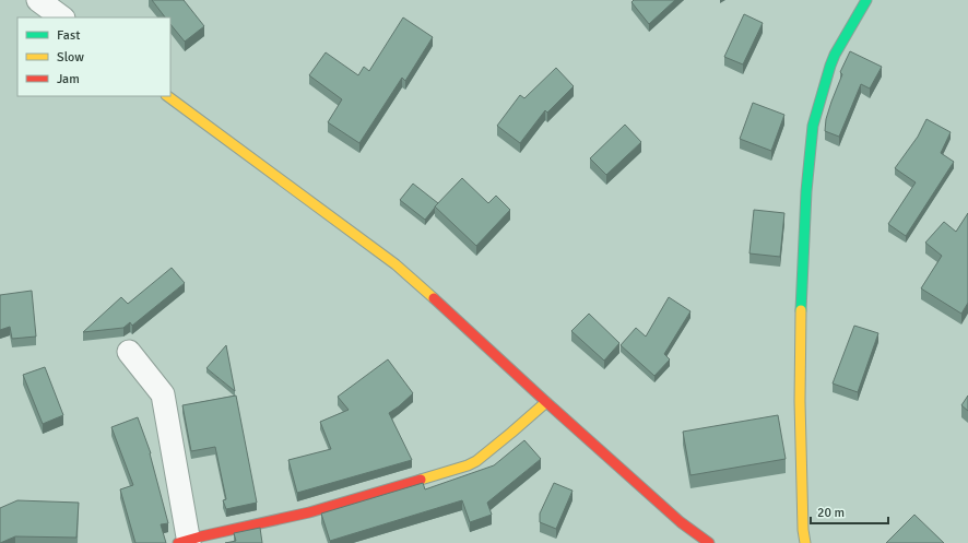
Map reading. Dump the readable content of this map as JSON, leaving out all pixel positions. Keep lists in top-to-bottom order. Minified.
{"legend":["Fast","Slow","Jam"],"scale_bar":"20 m"}
